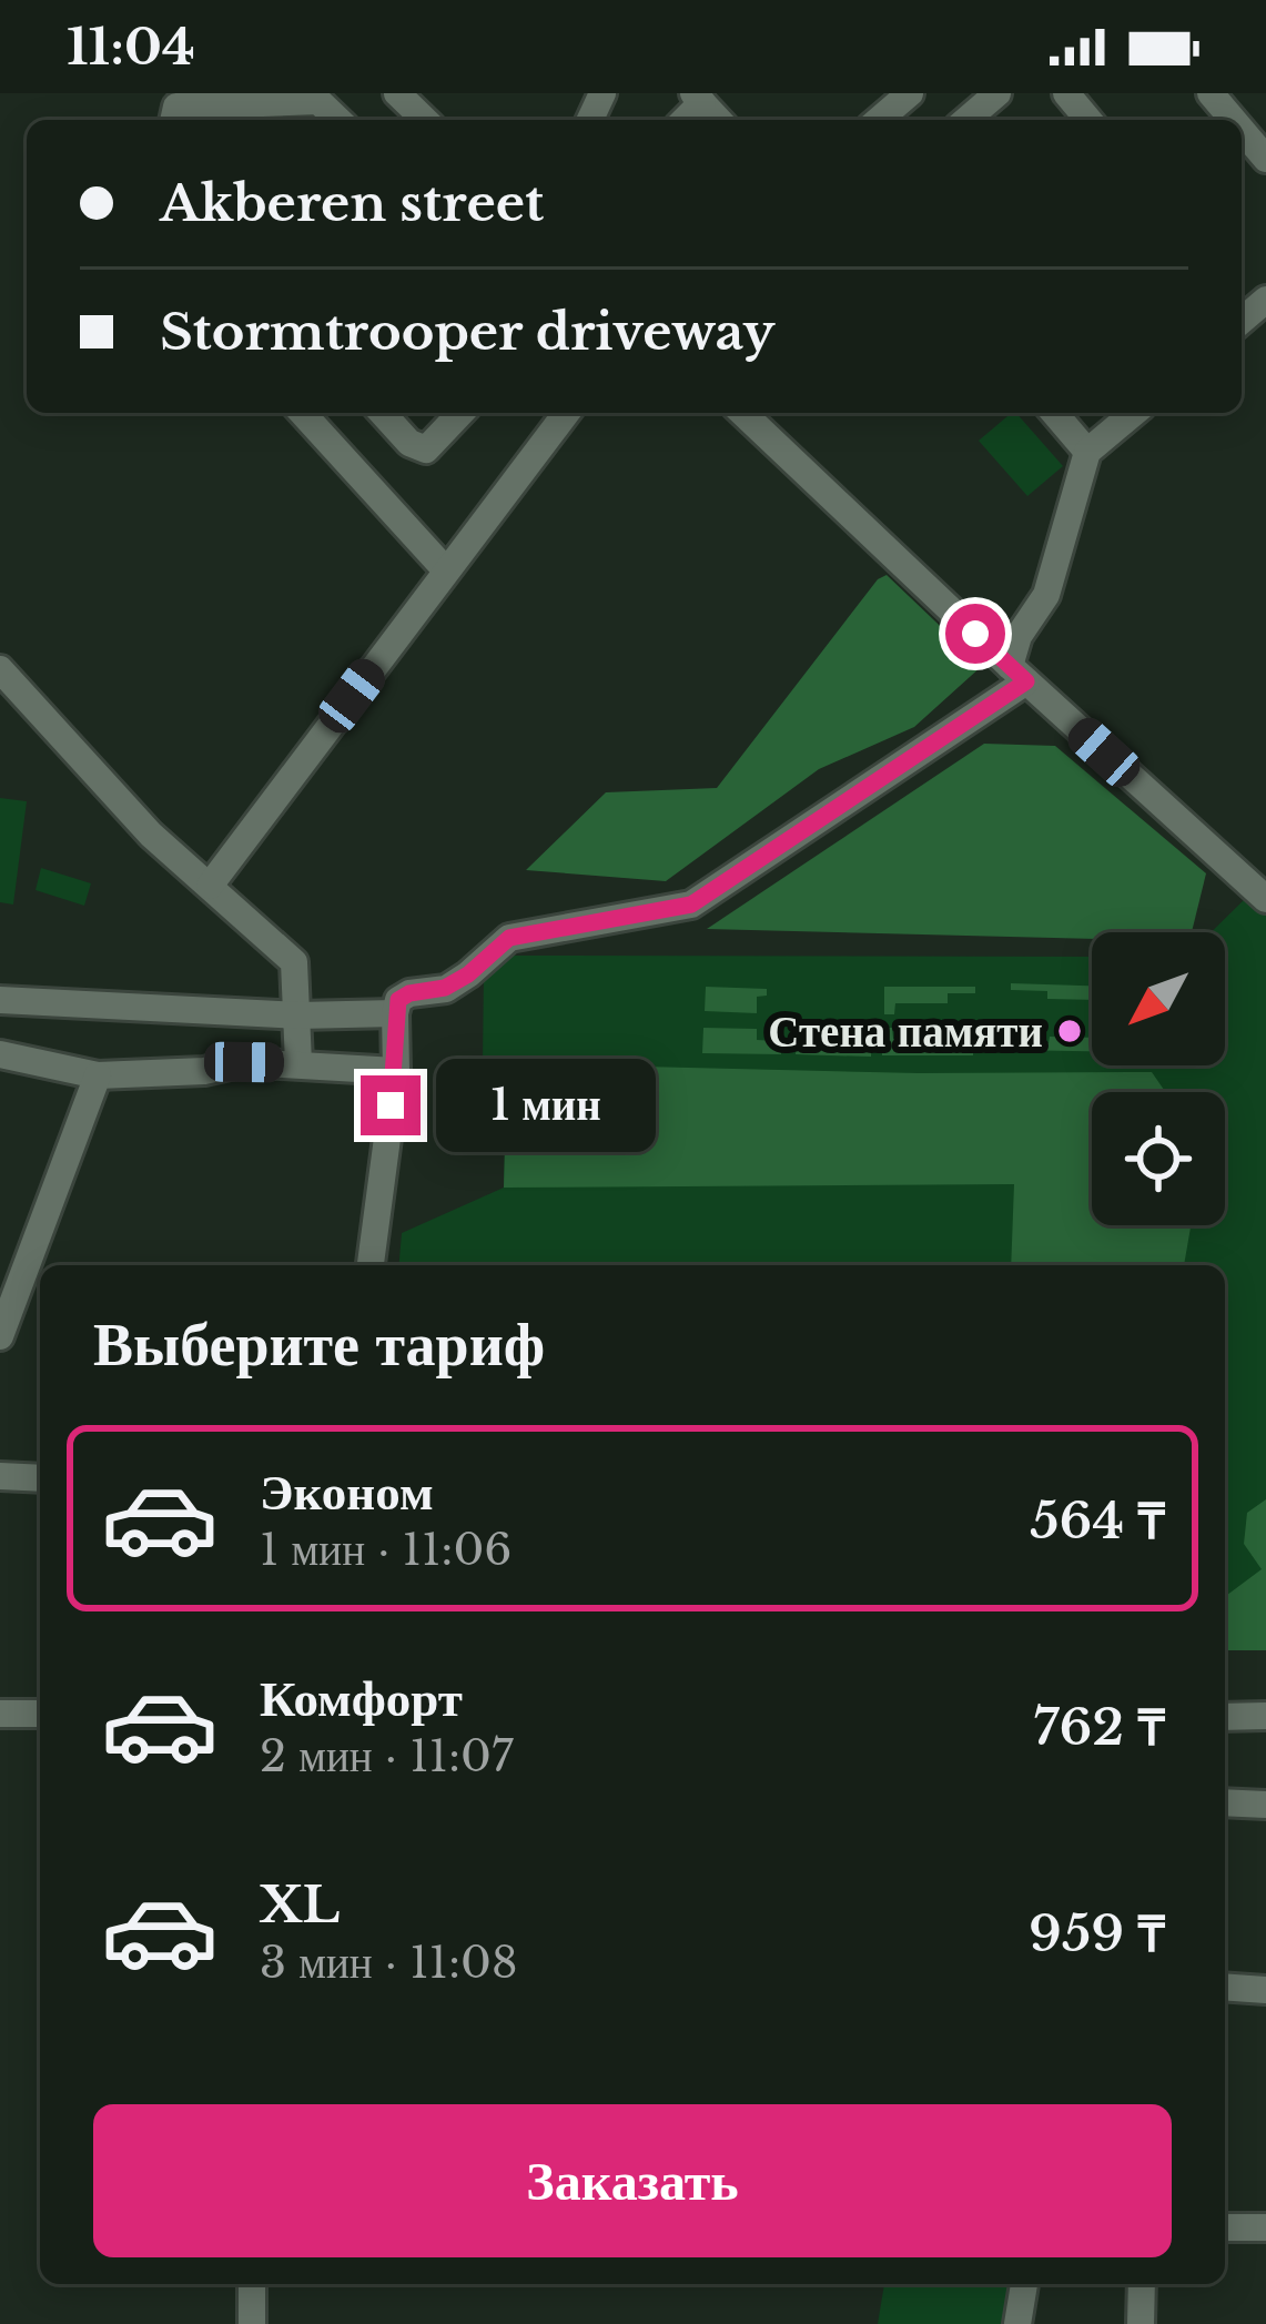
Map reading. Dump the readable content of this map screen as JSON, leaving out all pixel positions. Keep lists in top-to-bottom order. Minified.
{"places":["Стена памяти"],"north":"bottom left","page":{"status":"11:04","banner":["Akberen street","Stormtrooper driveway"],"bubble":"1 мин","heading":"Выберите тариф","list":[{"name":"Эконом","note":"1 мин · 11:06","value":"564 ₸"},{"name":"Комфорт","note":"2 мин · 11:07","value":"762 ₸"},{"name":"XL","note":"3 мин · 11:08","value":"959 ₸"}],"buttons":"Заказать"}}
